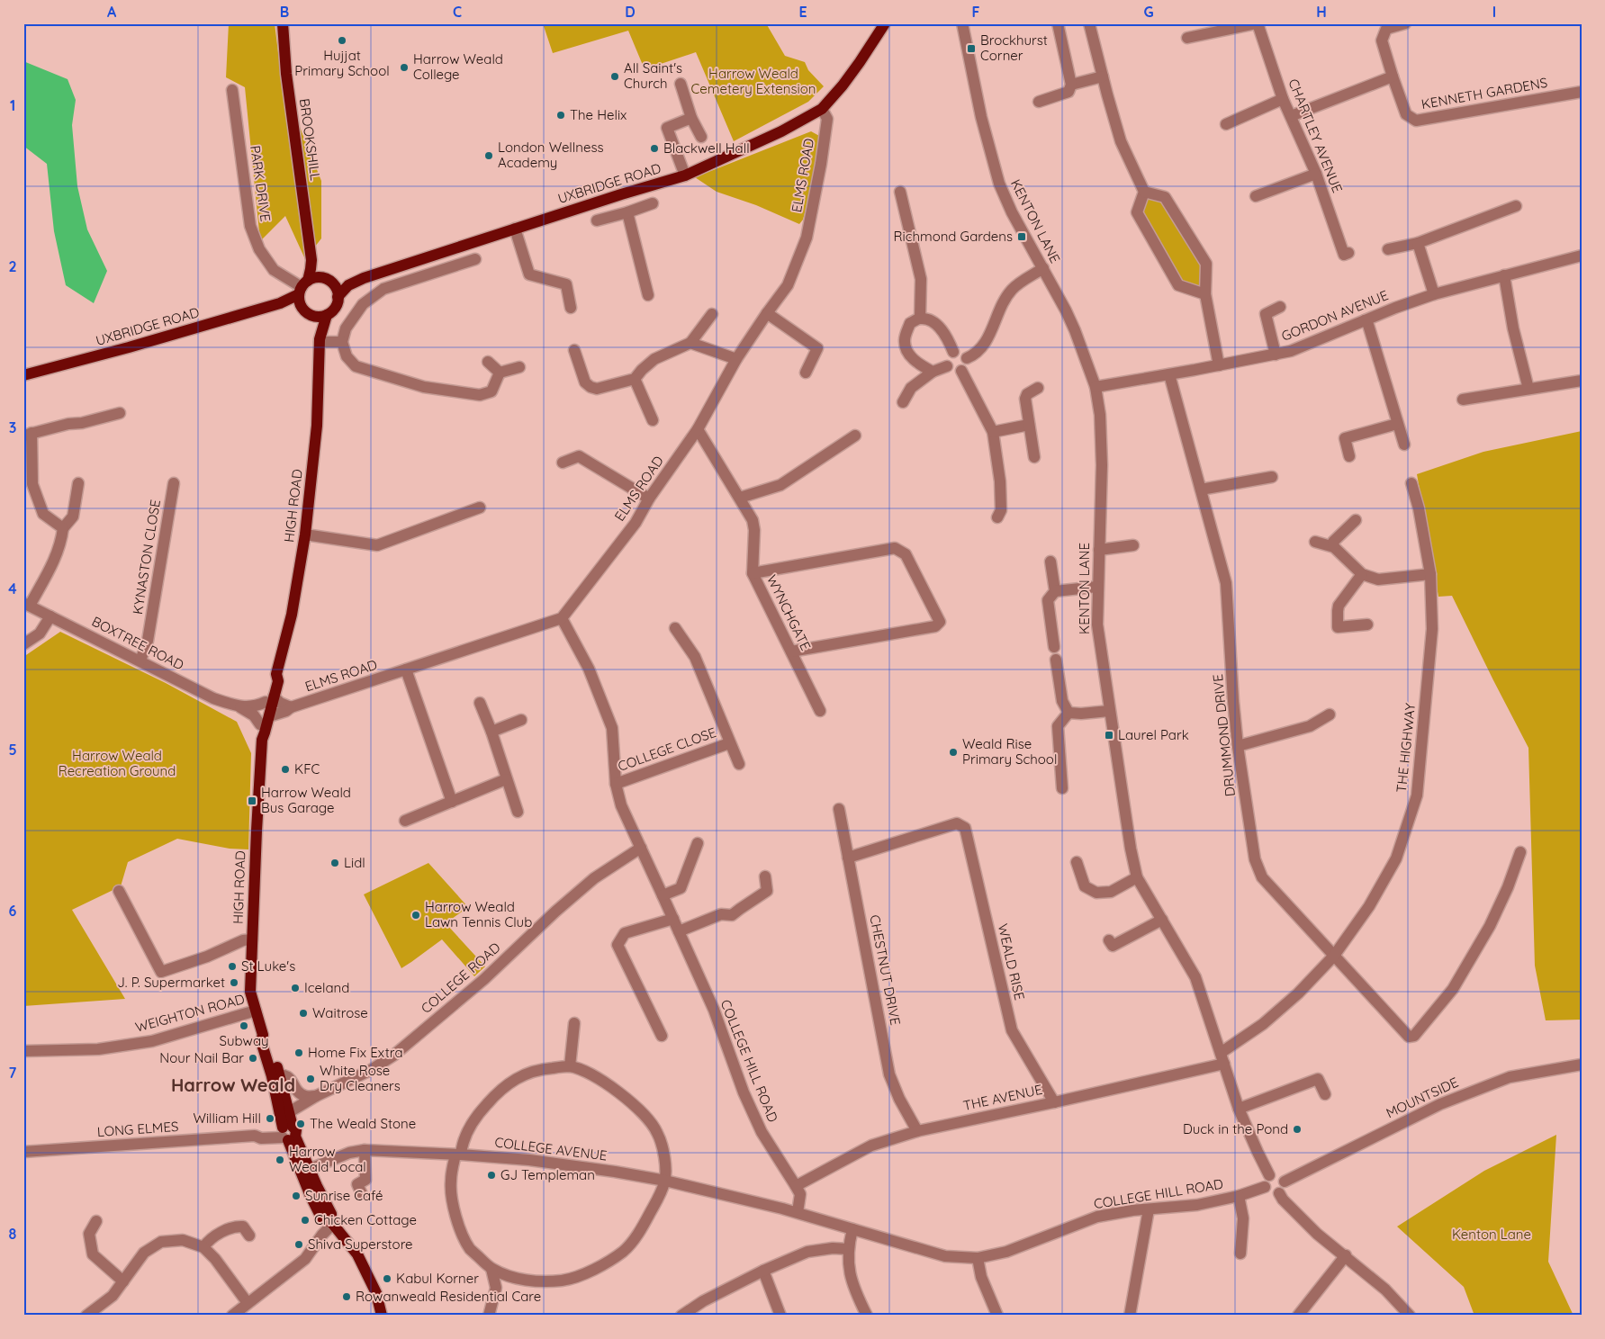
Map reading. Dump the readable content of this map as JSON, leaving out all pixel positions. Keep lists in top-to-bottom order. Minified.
{"streets":{"main road":["BROOKSHILL","UXBRIDGE ROAD","HIGH ROAD"],"street":["KENNETH GARDENS","CHARTLEY AVENUE","ELMS ROAD","PARK DRIVE","KENTON LANE","GORDON AVENUE","KYNASTON CLOSE","WYNCHGATE","BOXTREE ROAD","DRUMMOND DRIVE","THE HIGHWAY","COLLEGE CLOSE","WEALD RISE","CHESTNUT DRIVE","COLLEGE ROAD","WEIGHTON ROAD","COLLEGE HILL ROAD","THE AVENUE","MOUNTSIDE","LONG ELMES","COLLEGE AVENUE"]},"crossings":[["BROOKSHILL","PARK DRIVE"],["BROOKSHILL","UXBRIDGE ROAD"],["BROOKSHILL","HIGH ROAD"],["ELMS ROAD","UXBRIDGE ROAD"],["ELMS ROAD","HIGH ROAD"],["ELMS ROAD","WYNCHGATE"],["ELMS ROAD","BOXTREE ROAD"],["ELMS ROAD","COLLEGE HILL ROAD"],["PARK DRIVE","UXBRIDGE ROAD"],["PARK DRIVE","HIGH ROAD"],["UXBRIDGE ROAD","HIGH ROAD"],["KENTON LANE","GORDON AVENUE"],["KENTON LANE","THE HIGHWAY"],["KENTON LANE","COLLEGE HILL ROAD"],["KENTON LANE","THE AVENUE"],["KENTON LANE","MOUNTSIDE"],["GORDON AVENUE","DRUMMOND DRIVE"],["HIGH ROAD","BOXTREE ROAD"],["HIGH ROAD","COLLEGE ROAD"],["HIGH ROAD","WEIGHTON ROAD"],["HIGH ROAD","LONG ELMES"],["HIGH ROAD","COLLEGE AVENUE"],["KYNASTON CLOSE","BOXTREE ROAD"],["DRUMMOND DRIVE","THE HIGHWAY"],["THE HIGHWAY","THE AVENUE"],["COLLEGE CLOSE","COLLEGE HILL ROAD"],["WEALD RISE","CHESTNUT DRIVE"],["WEALD RISE","THE AVENUE"],["CHESTNUT DRIVE","THE AVENUE"],["COLLEGE ROAD","COLLEGE HILL ROAD"],["COLLEGE HILL ROAD","THE AVENUE"],["COLLEGE HILL ROAD","MOUNTSIDE"],["COLLEGE HILL ROAD","COLLEGE AVENUE"]],"districts":["Harrow Weald"],"parks":["Harrow Weald Cemetery Extension","Harrow Weald Recreation Ground","Kenton Lane"],"places":{"other":["Hujjat Primary School","Harrow Weald College","All Saint's Church","The Helix","Blackwell Hall","London Wellness Academy","Weald Rise Primary School","KFC","Lidl","Harrow Weald Lawn Tennis Club","St Luke's","J. P. Supermarket","Iceland","Waitrose","Subway","Home Fix Extra","Nour Nail Bar","White Rose Dry Cleaners","William Hill","The Weald Stone","Duck in the Pond","Harrow Weald Local","GJ Templeman","Sunrise Café","Chicken Cottage","Shiva Superstore","Kabul Korner","Rowanweald Residential Care"],"transit":["Brockhurst Corner","Richmond Gardens","Laurel Park","Harrow Weald Bus Garage"]},"grid":{"columns":["A","B","C","D","E","F","G","H","I"],"rows":["1","2","3","4","5","6","7","8"]}}
